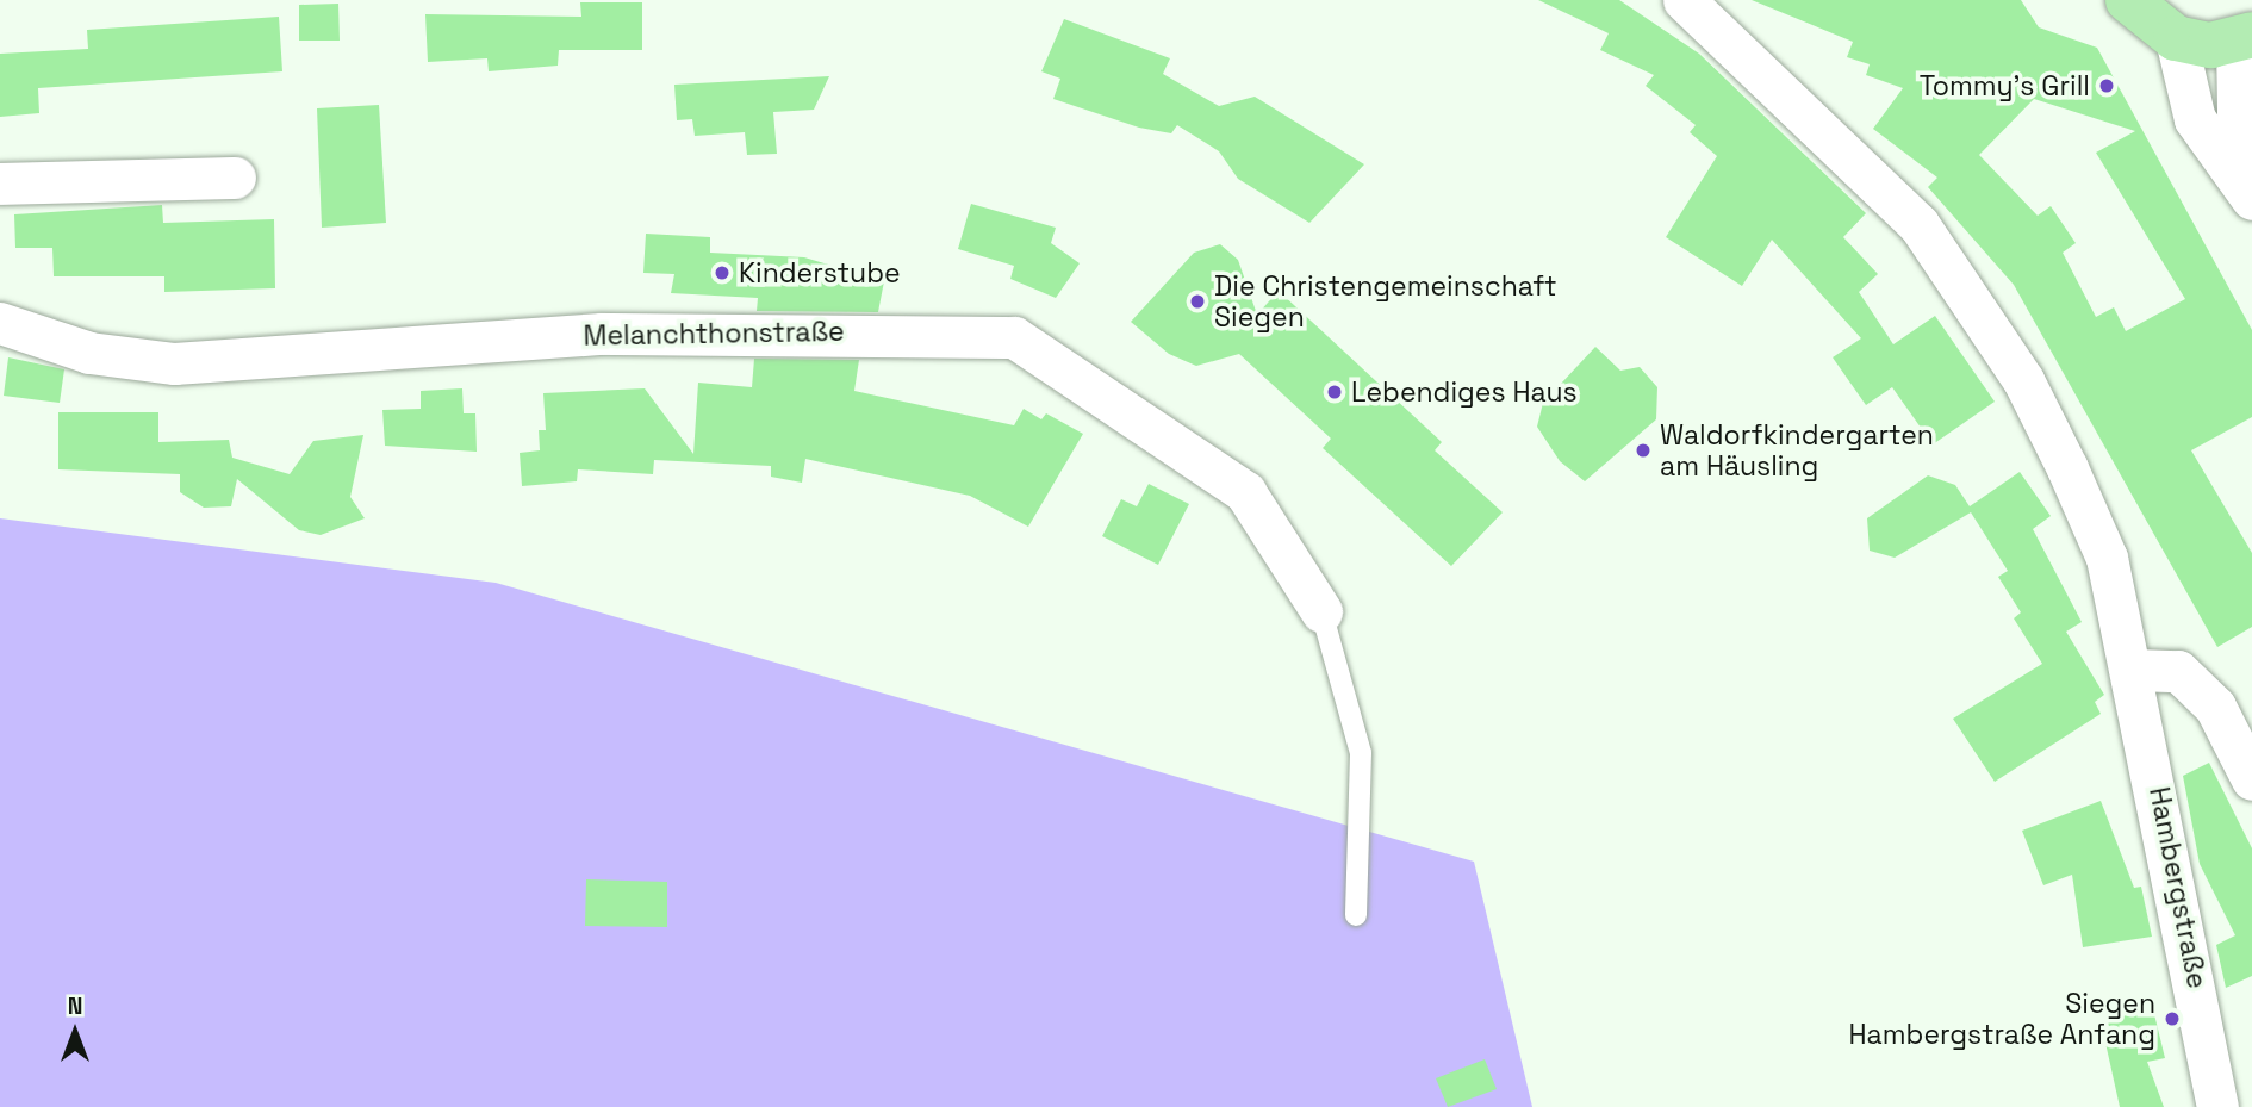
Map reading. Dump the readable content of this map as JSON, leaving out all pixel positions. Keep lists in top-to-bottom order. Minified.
{"streets":{"street":["Melanchthonstraße","Hambergstraße"]},"places":["Tommy's Grill","Kinderstube","Die Christengemeinschaft Siegen","Lebendiges Haus","Waldorfkindergarten am Häusling","Siegen Hambergstraße Anfang"],"north":"top"}
